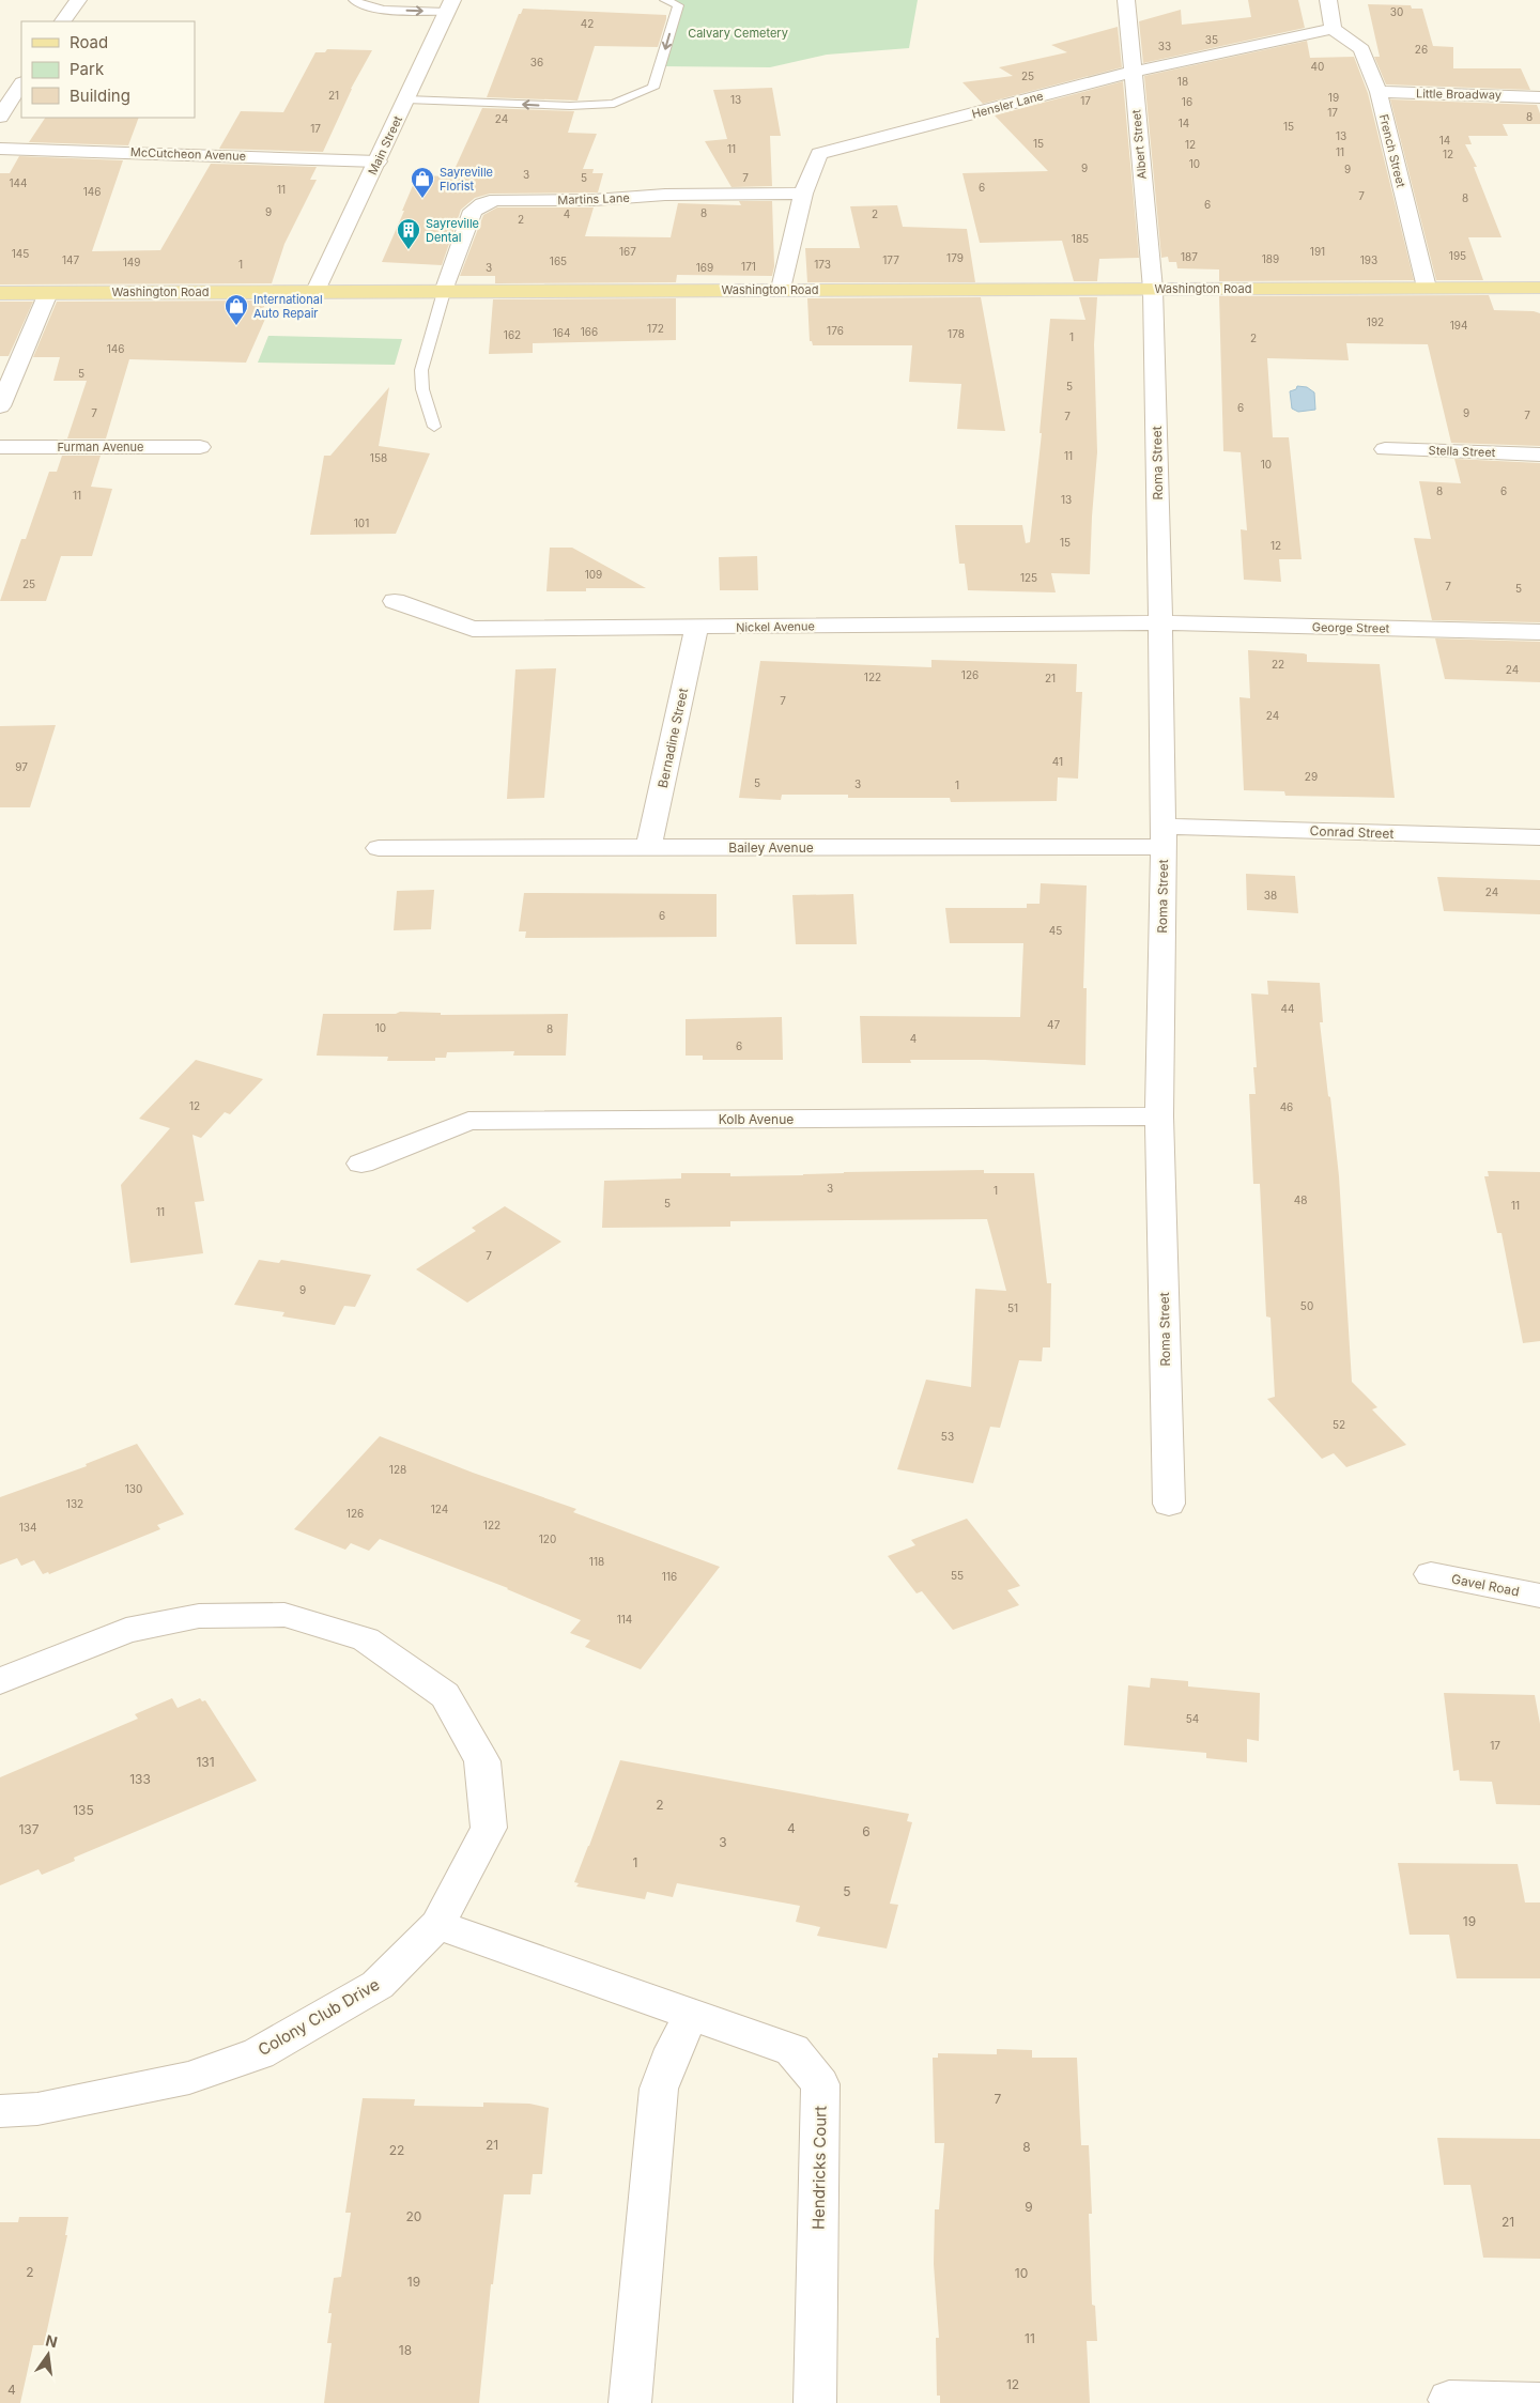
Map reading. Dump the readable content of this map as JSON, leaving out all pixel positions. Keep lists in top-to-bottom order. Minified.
{"streets":{"main road":["Washington Road"],"street":["Little Broadway","Hensler Lane","Albert Street","Main Street","French Street","McCutcheon Avenue","Martins Lane","Furman Avenue","Stella Street","Roma Street","Nickel Avenue","George Street","Bernadine Street","Conrad Street","Bailey Avenue","Kolb Avenue","Gavel Road","Colony Club Drive","Hendricks Court"]},"crossings":[["Little Broadway","French Street"],["Hensler Lane","Albert Street"],["Hensler Lane","French Street"],["Hensler Lane","Martins Lane"],["Hensler Lane","Washington Road"],["Albert Street","Washington Road"],["Albert Street","Roma Street"],["Main Street","McCutcheon Avenue"],["Main Street","Washington Road"],["French Street","Washington Road"],["Martins Lane","Washington Road"],["Washington Road","Roma Street"],["Roma Street","Nickel Avenue"],["Roma Street","George Street"],["Roma Street","Conrad Street"],["Roma Street","Bailey Avenue"],["Roma Street","Kolb Avenue"],["Nickel Avenue","George Street"],["Nickel Avenue","Bernadine Street"],["Bernadine Street","Bailey Avenue"],["Conrad Street","Bailey Avenue"],["Colony Club Drive","Hendricks Court"]],"parks":["Calvary Cemetery"],"places":{"shop":["Sayreville Florist","International Auto Repair"],"building":["Sayreville Dental"]},"house_numbers":["30","42","35","33","26","36","40","25","18","21","19","13","17","16","17","8","24","14","15","17","13","14","15","12","11","11","12","10","9","9","3","5","7","144","6","11","146","7","8","6","9","8","4","2","2","185","167","191","145","195","187","179","189","147","177","193","165","149","1","173","171","3","169","192","194","172","176","166","164","178","162","1","2","146","5","5","6","7","9","7","7","11","158","10","8","6","11","13","101","15","12","109","125","25","7","5","22","24","126","122","21","7","24","41","97","29","5","3","1","24","38","6","45","44","47","10","8","4","6","12","46","3","1","48","5","11","11","7","9","50","51","52","53","128","130","132","124","126","122","134","120","118","55","116","114","54","17","131","133","2","135","4","137","6","3","1","5","19","7","21","8","22","9","20","21","2","10","19","11","18","12","4"],"legend":["Road","Park","Building"],"north":"top"}
